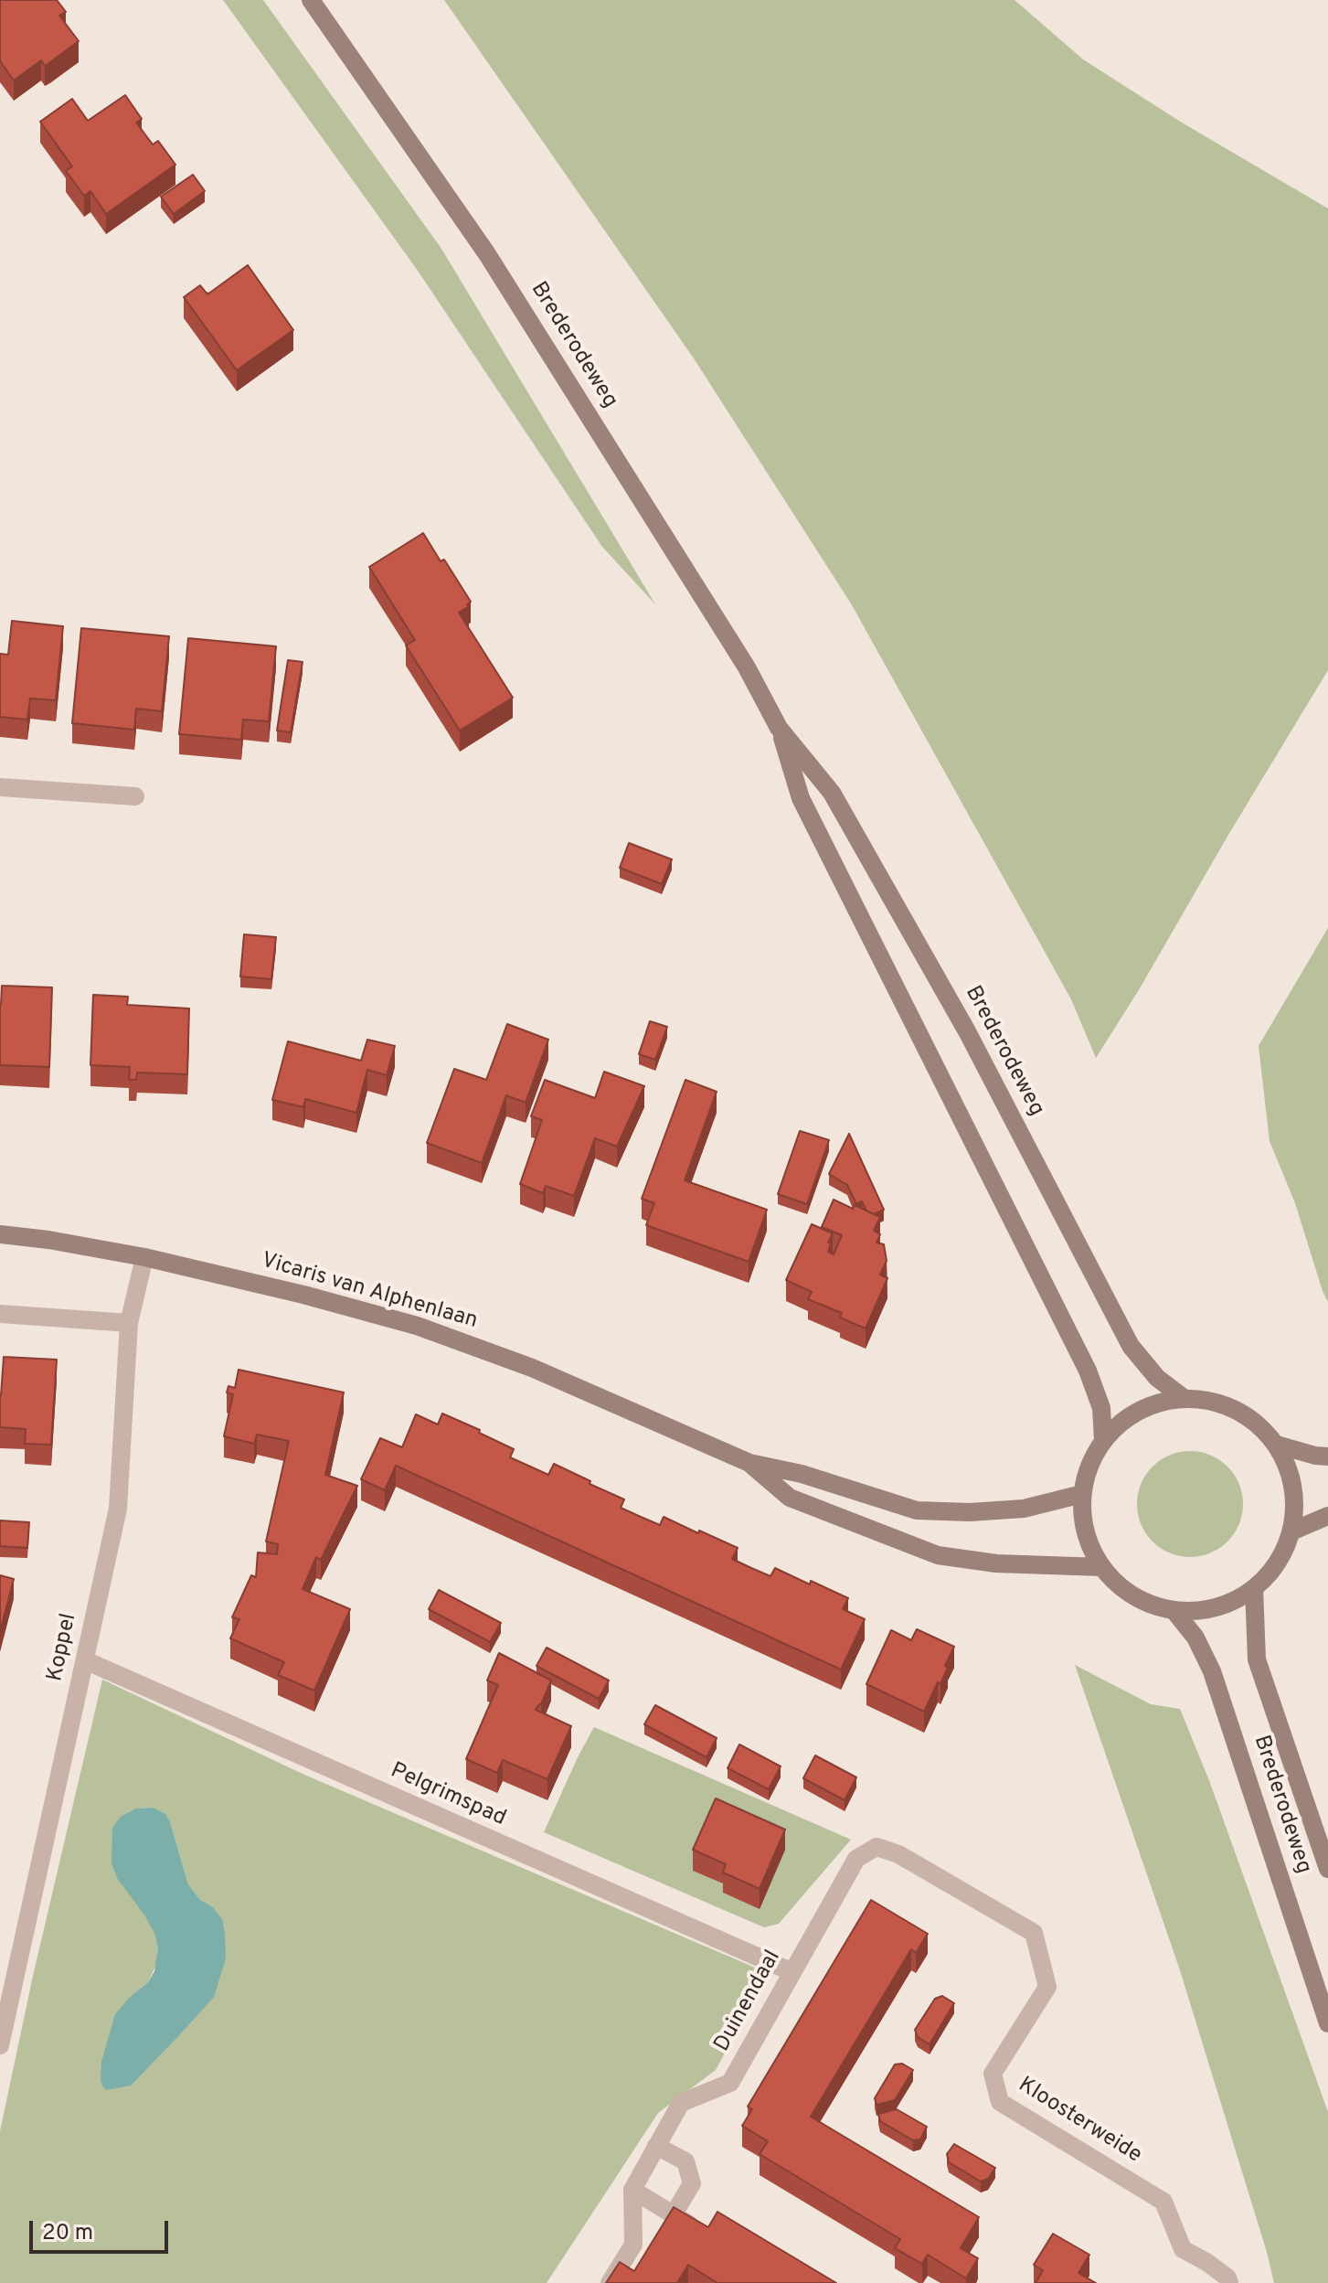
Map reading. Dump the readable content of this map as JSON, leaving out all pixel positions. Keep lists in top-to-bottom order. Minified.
{"streets":{"main road":["Brederodeweg","Vicaris van Alphenlaan"],"street":["Koppel","Pelgrimspad","Duinendaal","Kloosterweide"]},"crossings":[["Brederodeweg","Vicaris van Alphenlaan"],["Vicaris van Alphenlaan","Koppel"],["Koppel","Pelgrimspad"],["Pelgrimspad","Duinendaal"],["Duinendaal","Kloosterweide"]],"scale_bar":"20 m"}
